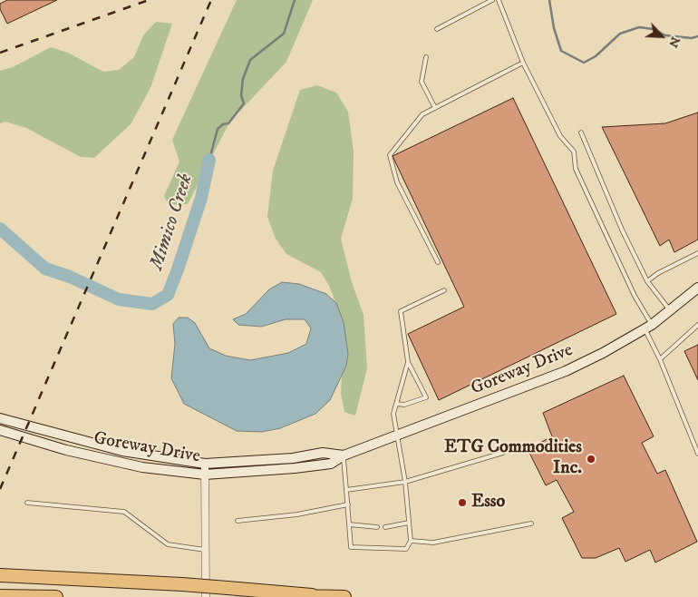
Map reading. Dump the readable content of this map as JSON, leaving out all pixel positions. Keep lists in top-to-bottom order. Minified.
{"streets":{"main road":["Goreway Drive"]},"water":["Mimico Creek"],"places":["ETG Commodities Inc.","Esso"],"north":"bottom right"}
